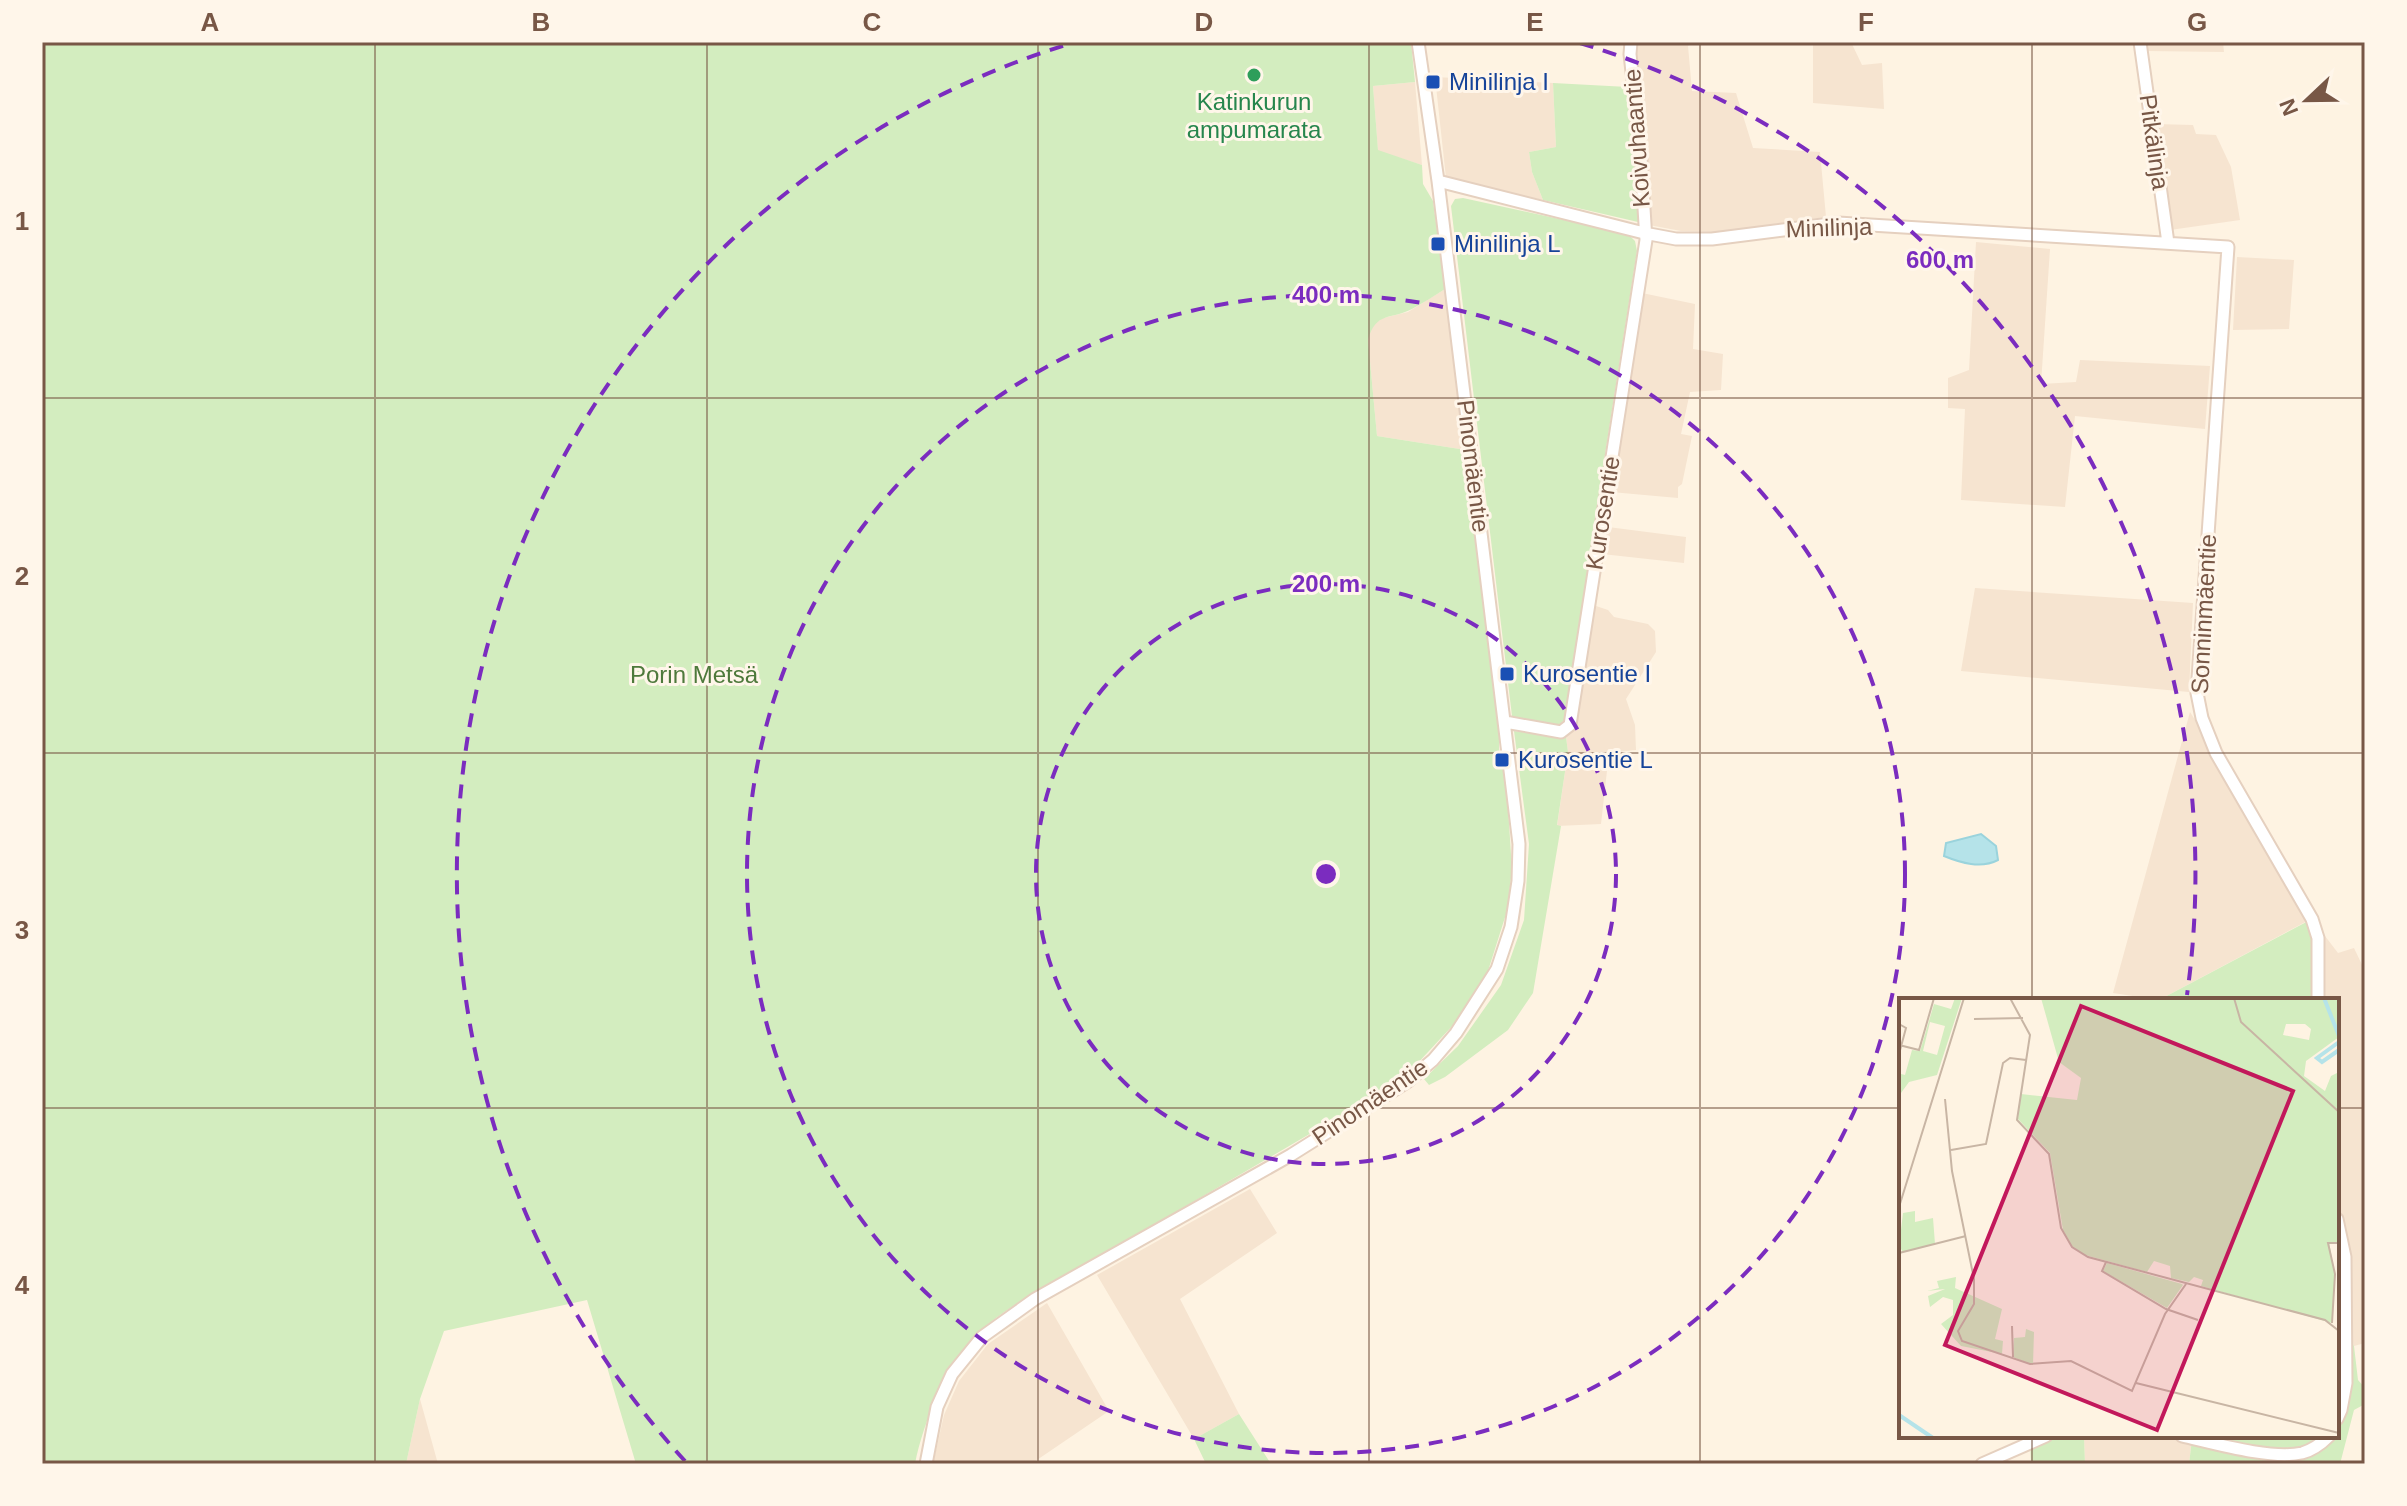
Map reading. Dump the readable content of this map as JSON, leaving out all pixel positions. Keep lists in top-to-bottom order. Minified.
{"streets":{"street":["Koivuhaantie","Pitkälinja","Minilinja","Pinomäentie","Kurosentie","Sonninmäentie"]},"crossings":[["Koivuhaantie","Minilinja"],["Koivuhaantie","Kurosentie"],["Pitkälinja","Minilinja"],["Minilinja","Pinomäentie"],["Minilinja","Kurosentie"],["Minilinja","Sonninmäentie"],["Pinomäentie","Kurosentie"]],"parks":["Porin Metsä"],"places":{"other":["Katinkurun ampumarata"],"transit":["Minilinja I","Minilinja L","Kurosentie I","Kurosentie L"]},"north":"left","grid":{"columns":["A","B","C","D","E","F","G"],"rows":["1","2","3","4"]},"rings":["600 m","400 m","200 m"]}
